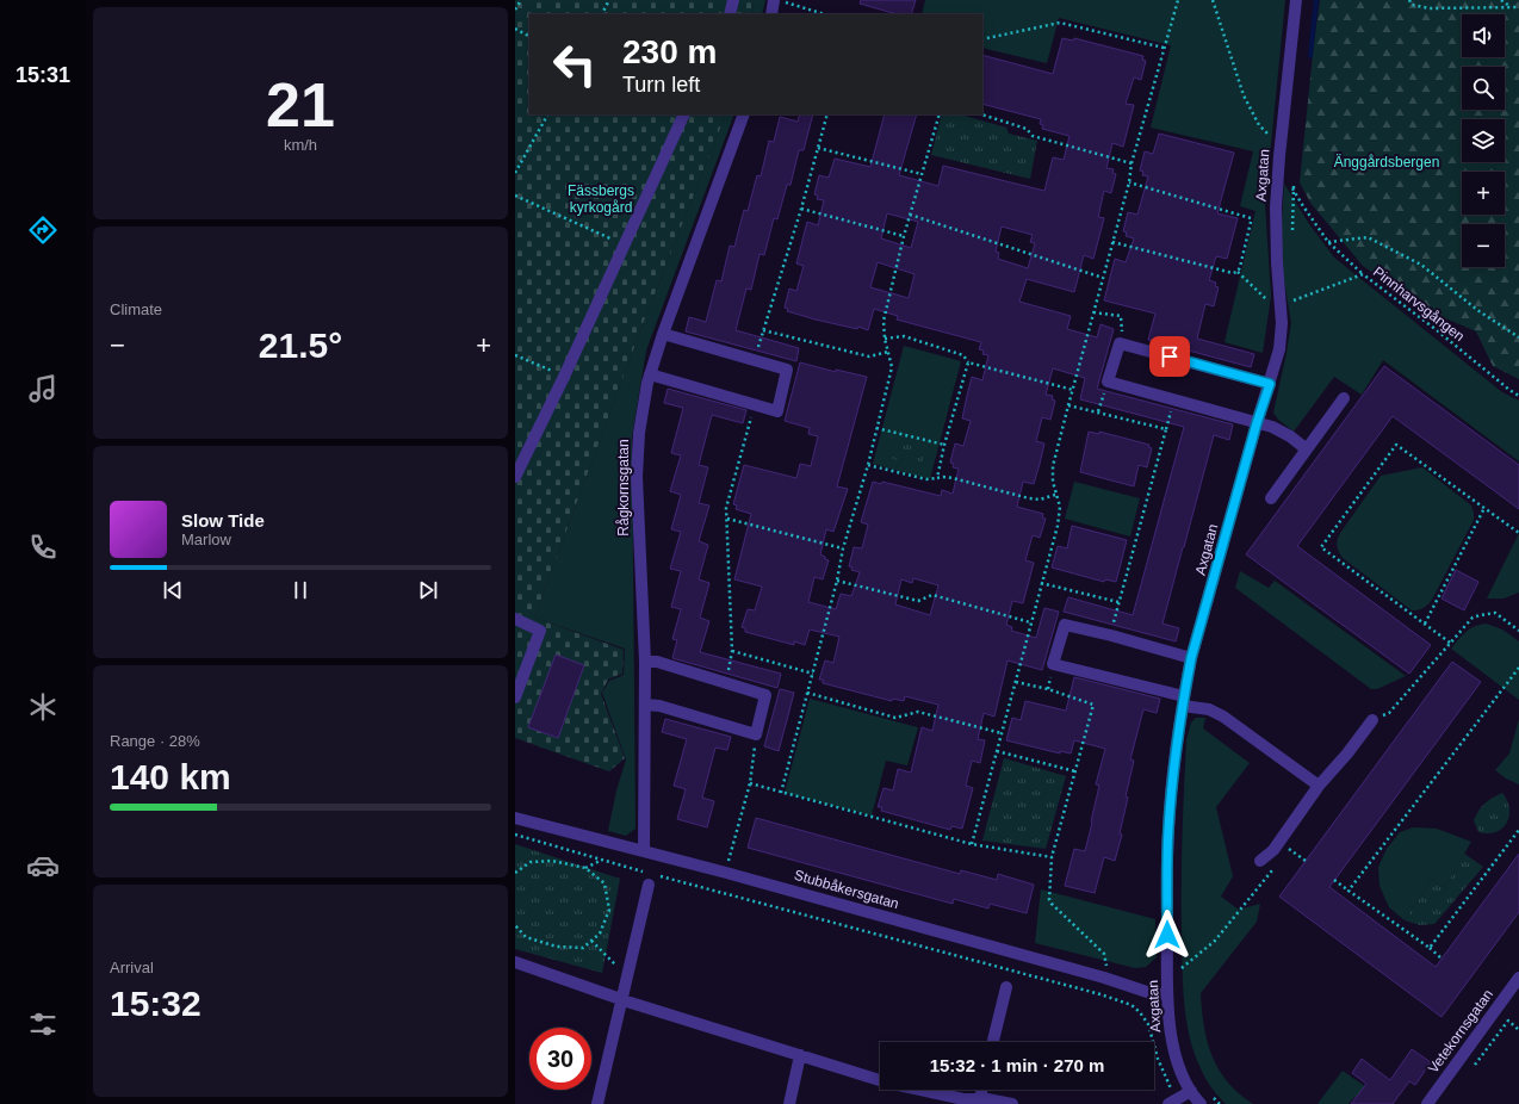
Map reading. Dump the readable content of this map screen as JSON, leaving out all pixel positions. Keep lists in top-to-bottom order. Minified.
{"streets":{"street":["Axgatan","Rågkornsgatan","Stubbåkersgatan","Vetekornsgatan"],"path":["Pinnharvsgången"]},"crossings":[["Axgatan","Pinnharvsgången"],["Axgatan","Stubbåkersgatan"],["Rågkornsgatan","Stubbåkersgatan"]],"parks":["Änggårdsbergen","Fässbergs kyrkogård"],"page":{"tabs":"15:31","tile":[["21","km/h"],"Climate",["Range · 28%","140 km"],["Arrival","15:32"]],"map_buttons":["+","−"],"turn":["230 m","Turn left"],"heat":["−","21.5°","+"],"song":["Slow Tide","Marlow"],"limit":"30","trip":"15:32 · 1 min · 270 m"}}
